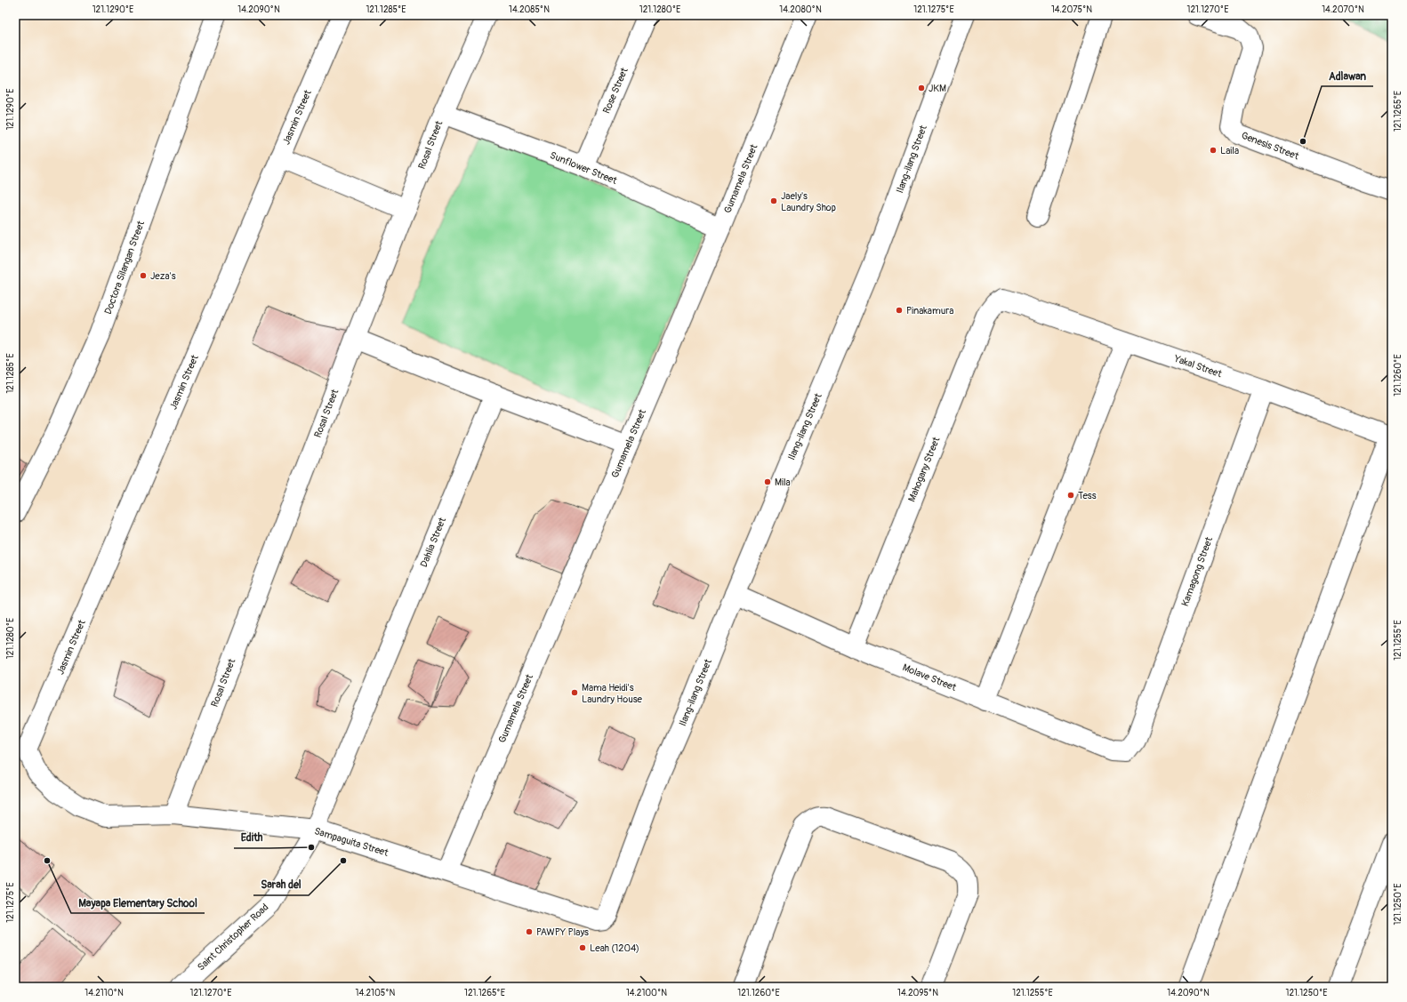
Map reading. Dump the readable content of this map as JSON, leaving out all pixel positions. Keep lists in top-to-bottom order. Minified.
{"streets":{"street":["Rose Street","Jasmin Street","Rosal Street","Genesis Street","Ilang-ilang Street","Sunflower Street","Gumamela Street","Doctora Silangan Street","Yakal Street","Mahogany Street","Dahlia Street","Kamagong Street","Molave Street","Sampaguita Street","Saint Christopher Road"]},"crossings":[["Rose Street","Sunflower Street"],["Jasmin Street","Sampaguita Street"],["Rosal Street","Sunflower Street"],["Rosal Street","Sampaguita Street"],["Ilang-ilang Street","Molave Street"],["Ilang-ilang Street","Sampaguita Street"],["Sunflower Street","Gumamela Street"],["Gumamela Street","Sampaguita Street"],["Yakal Street","Mahogany Street"],["Yakal Street","Kamagong Street"],["Mahogany Street","Molave Street"],["Dahlia Street","Sampaguita Street"],["Dahlia Street","Saint Christopher Road"],["Kamagong Street","Molave Street"],["Sampaguita Street","Saint Christopher Road"]],"places":["JKM","Adlawan","Laila","Jaely's Laundry Shop","Jeza's","Pinakamura","Mila","Tess","Mama Heidi's Laundry House","Edith","Mayapa Elementary School","Sarah del","PAWPY Plays","Leah (1204)"],"coordinates":["121.1290°E","14.2090°N","121.1285°E","14.2085°N","121.1280°E","14.2080°N","121.1275°E","14.2075°N","121.1270°E","14.2070°N","121.1265°E","121.1260°E","121.1255°E","121.1250°E","14.2110°N","14.2105°N","14.2100°N","14.2095°N"]}
